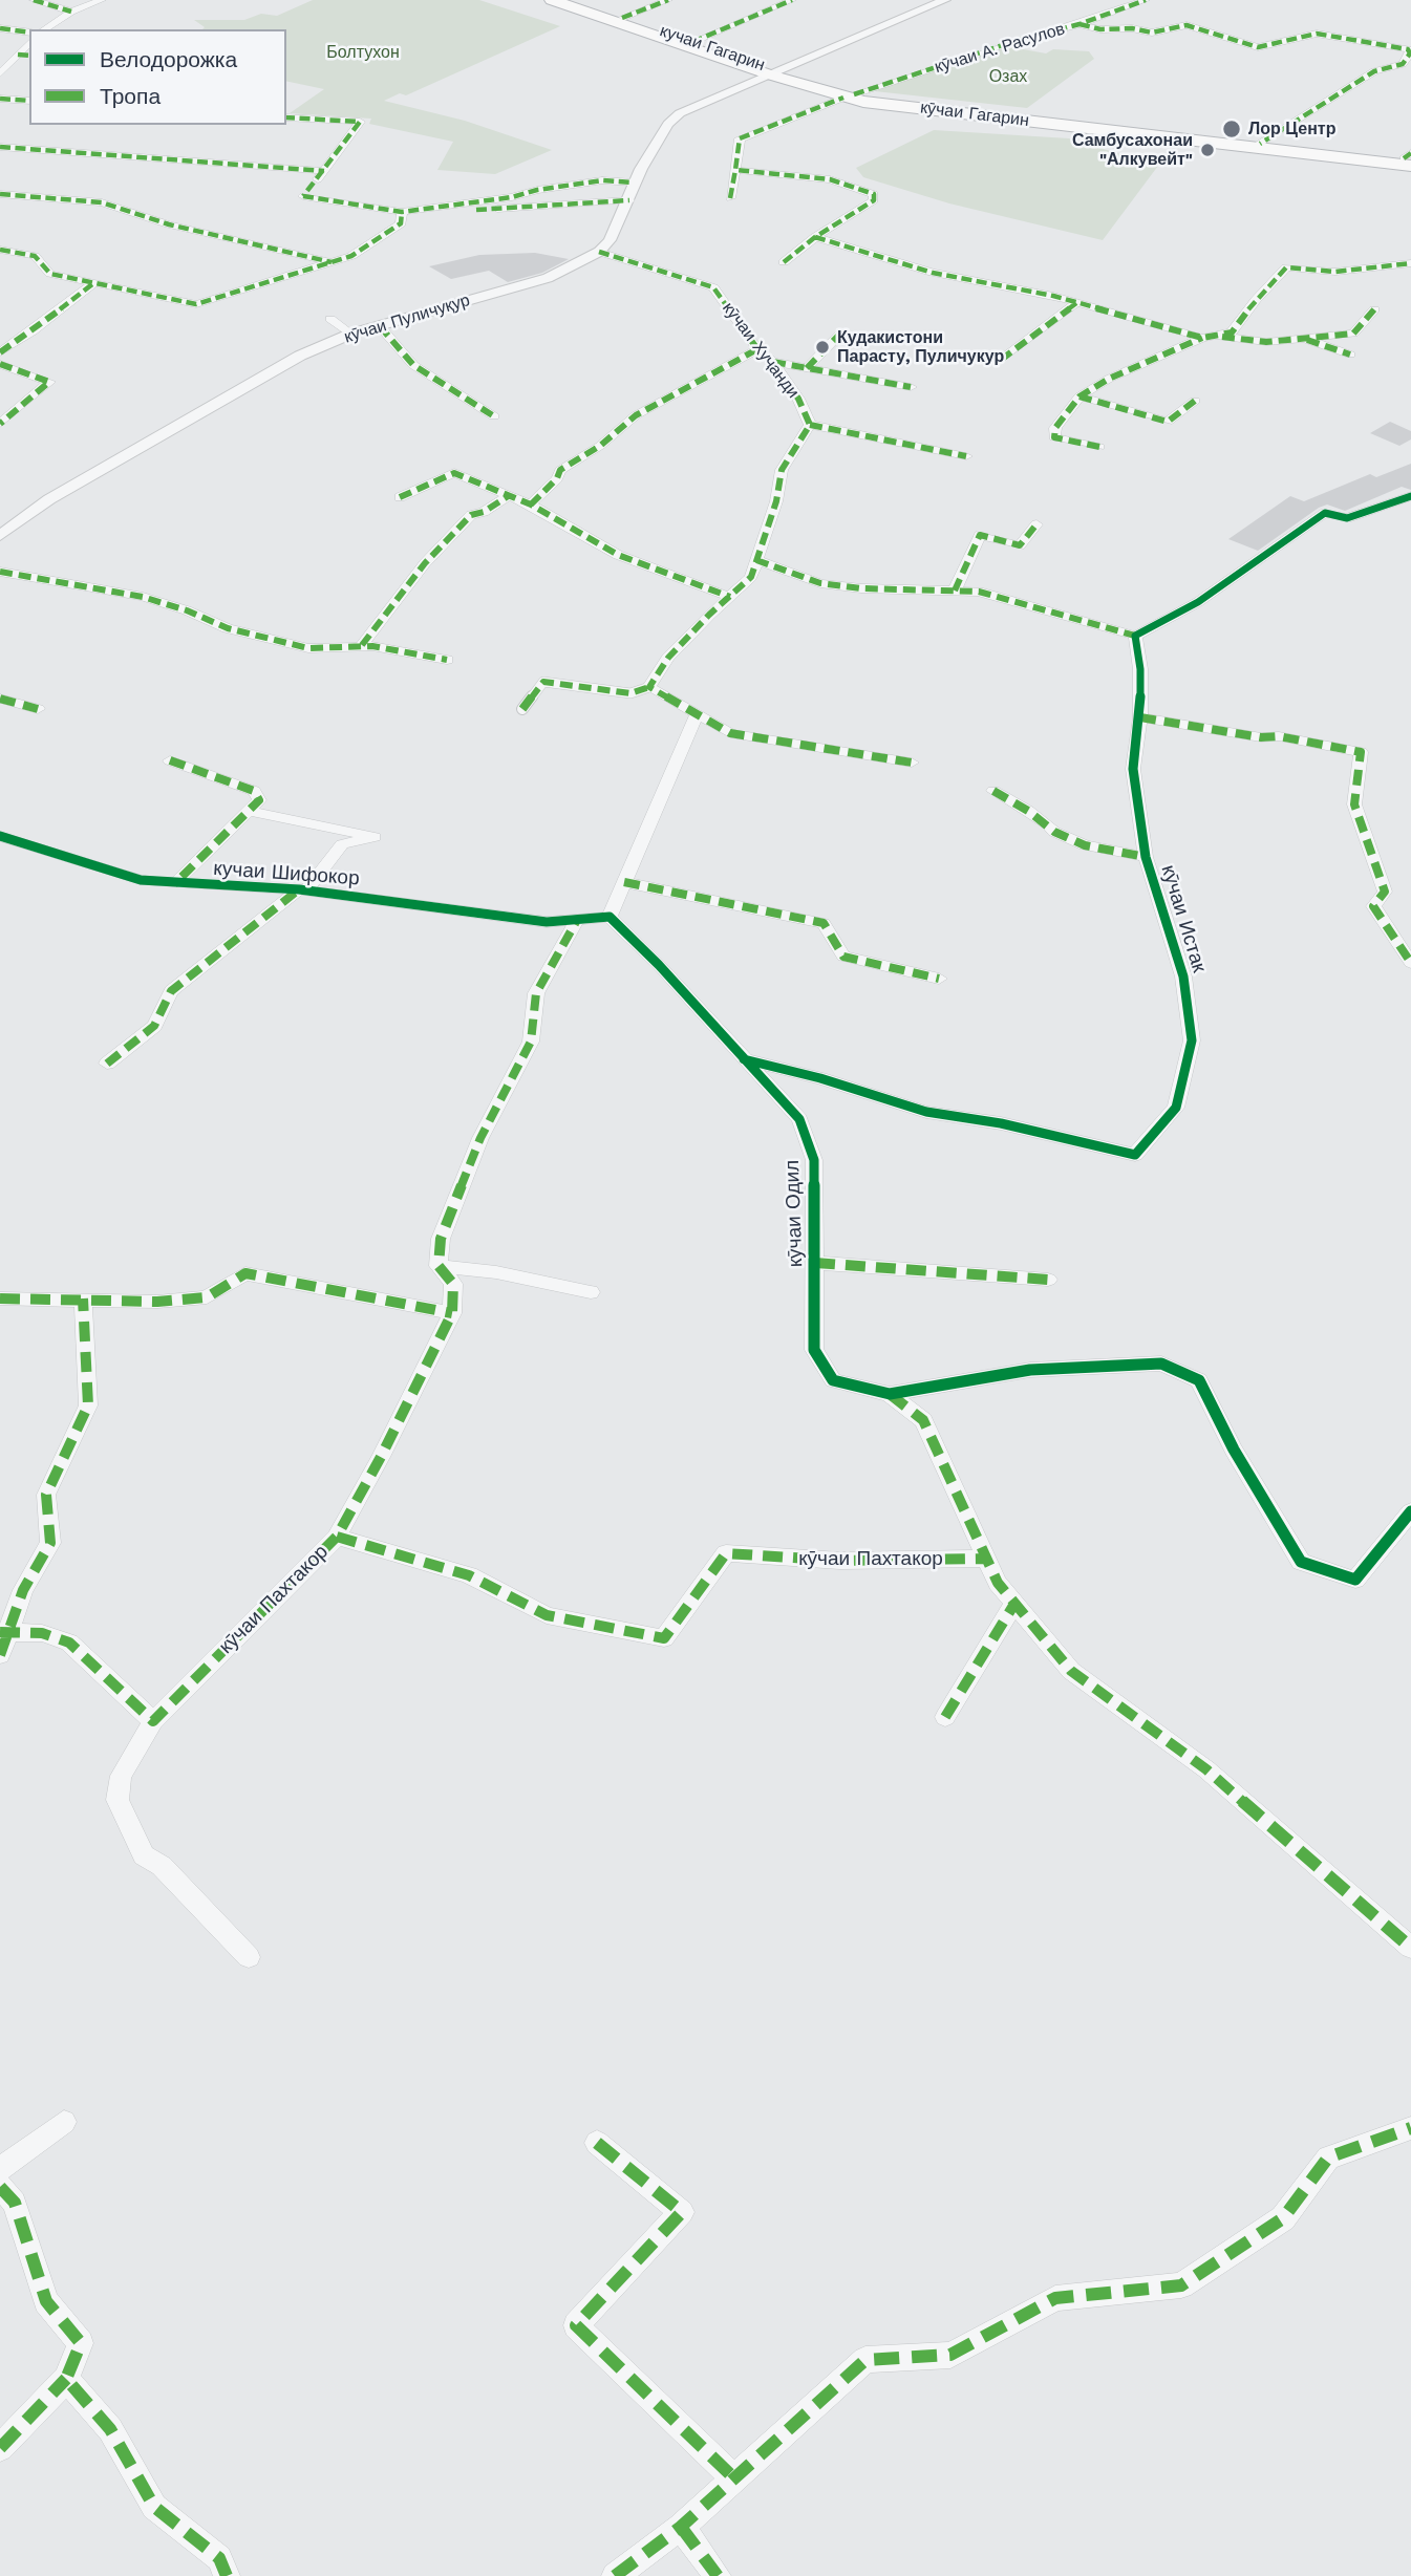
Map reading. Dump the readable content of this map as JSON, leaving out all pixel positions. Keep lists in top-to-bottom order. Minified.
{"streets":{"highway":["кучаи Гагарин","кӯчаи Гагарин"],"street":["кӯчаи А. Расулов","кӯчаи Пуличуқур","кӯчаи Хуҷанди","кучаи Шифокор","кӯчаи Истак","кӯчаи Одил","кӯчаи Пахтакор"]},"crossings":[["кучаи Гагарин","кӯчаи Гагарин"],["кучаи Гагарин","кӯчаи Пуличуқур"],["кӯчаи А. Расулов","кӯчаи Гагарин"],["кӯчаи Гагарин","кӯчаи Пуличуқур"],["кӯчаи Пуличуқур","кӯчаи Хуҷанди"],["кӯчаи Истак","кӯчаи Одил"]],"parks":["Болтухон","Озах"],"places":["Лор Центр","Самбусахонаи \"Алкувейт\"","Кудакистони Парасту, Пуличукур"],"legend":["Велодорожка","Тропа"]}
